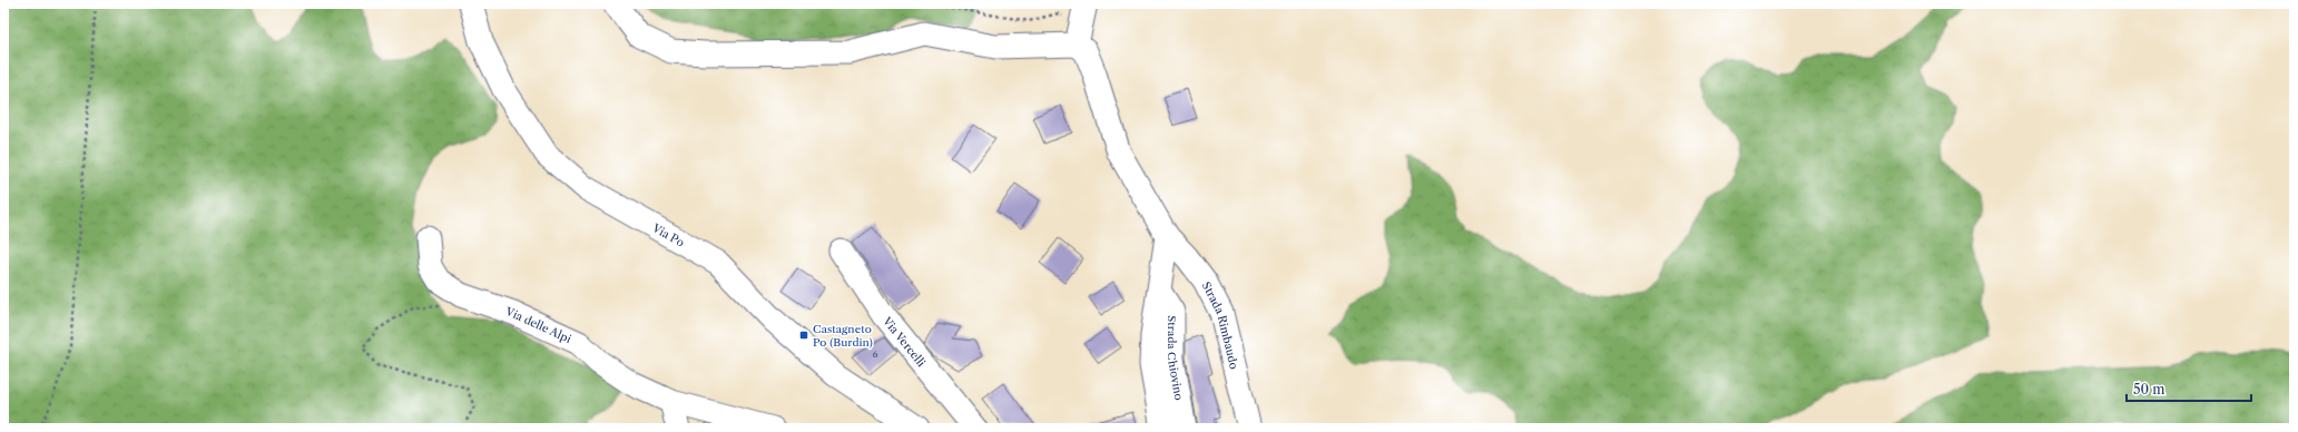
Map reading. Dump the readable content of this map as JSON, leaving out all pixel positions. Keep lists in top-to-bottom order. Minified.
{"streets":{"street":["Via Po","Via delle Alpi","Strada Rimbaudo","Via Vercelli","Strada Chiovino"]},"crossings":[["Strada Rimbaudo","Strada Chiovino"]],"places":{"transit":["Castagneto Po (Burdin)"]},"house_numbers":["6"],"scale_bar":"50 m"}
